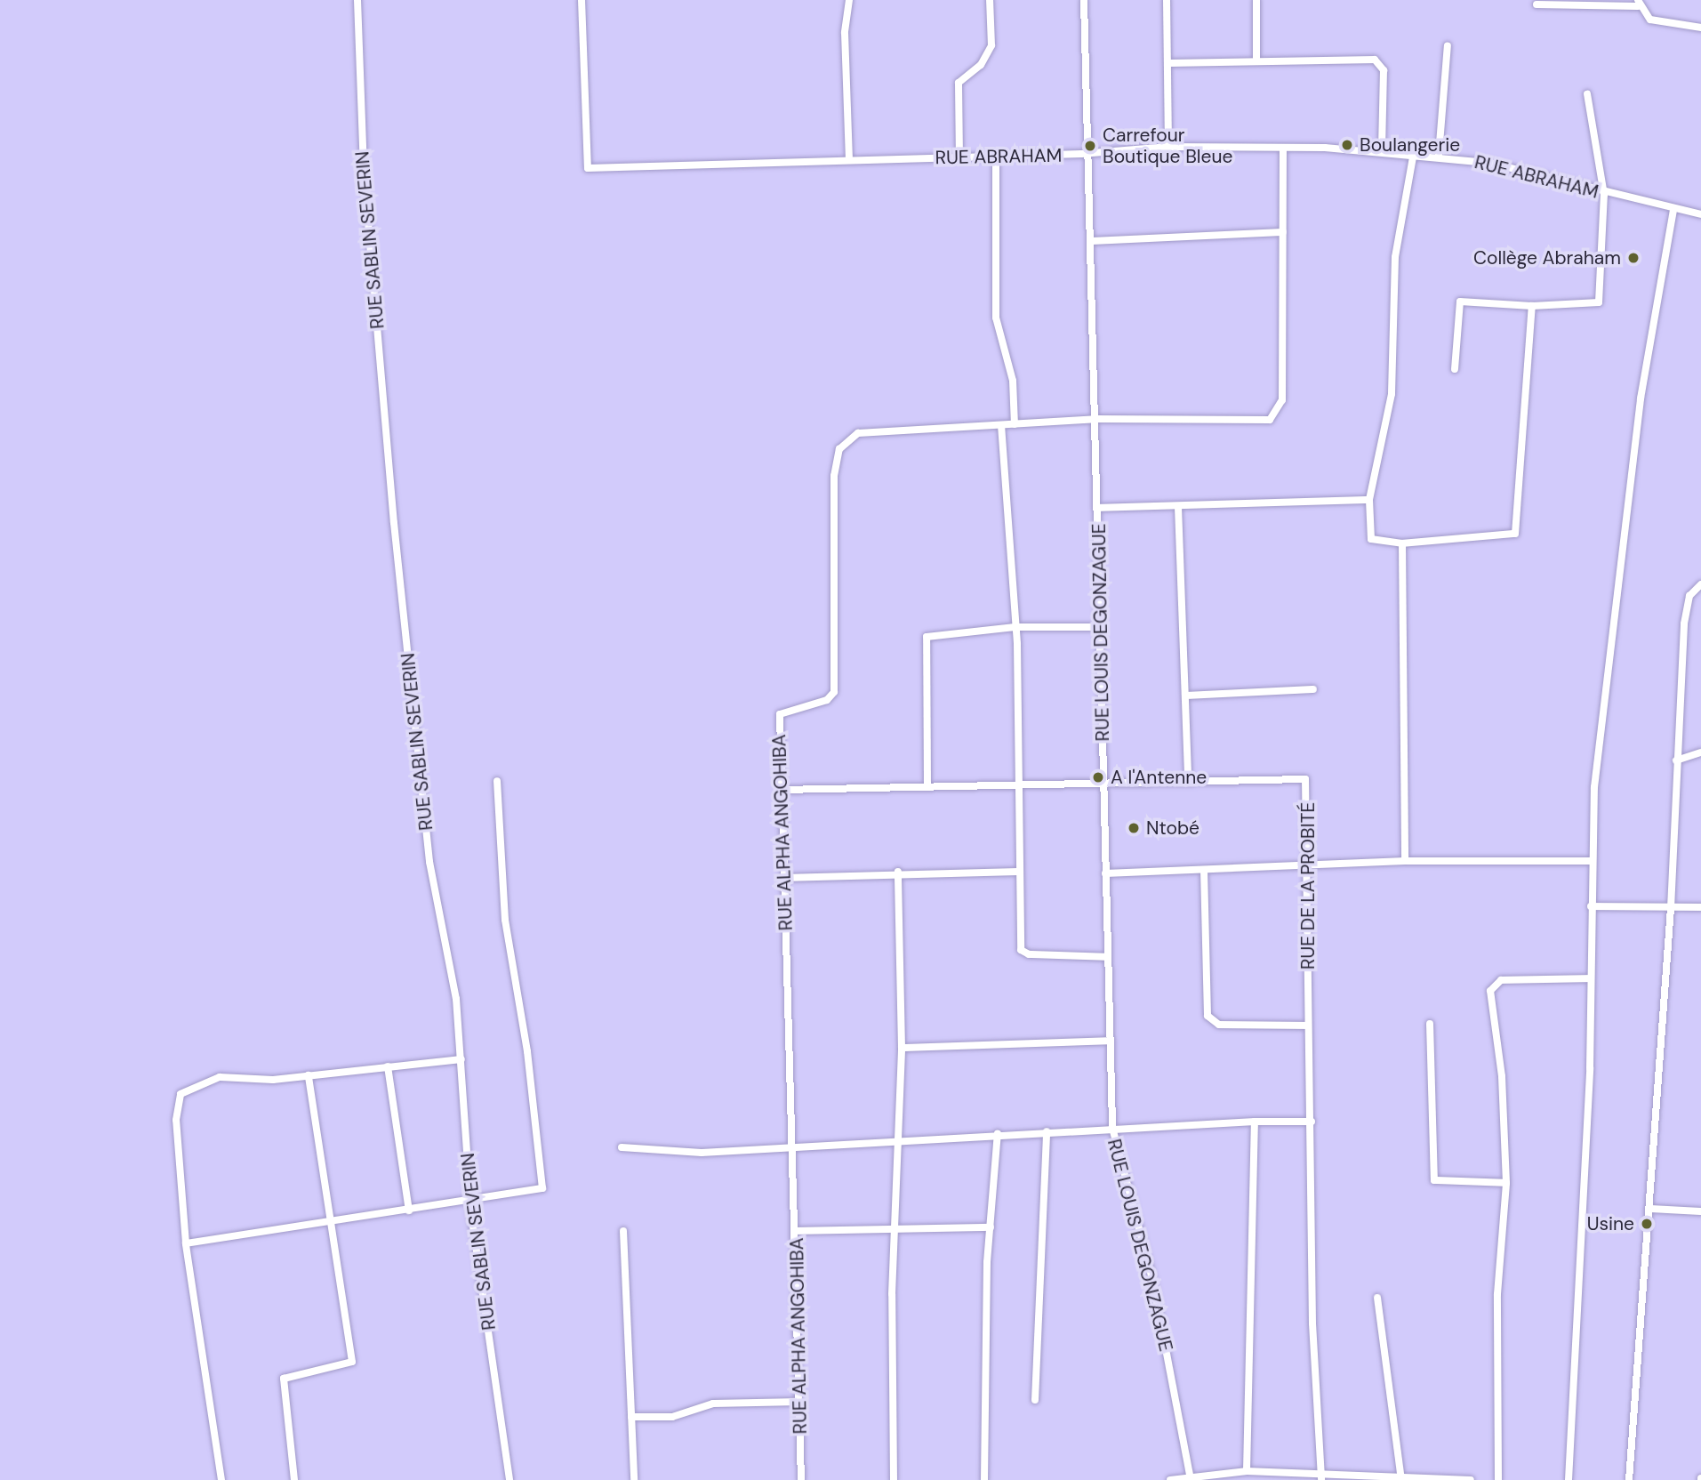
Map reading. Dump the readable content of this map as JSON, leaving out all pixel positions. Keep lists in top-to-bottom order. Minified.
{"streets":{"street":["RUE ABRAHAM","RUE SABLIN SEVERIN","RUE LOUIS DEGONZAGUE","RUE ALPHA ANGOHIBA","RUE DE LA PROBITÉ"]},"crossings":[["RUE ABRAHAM","RUE LOUIS DEGONZAGUE"],["RUE ABRAHAM","RUE ALPHA ANGOHIBA"],["RUE LOUIS DEGONZAGUE","RUE ALPHA ANGOHIBA"],["RUE LOUIS DEGONZAGUE","RUE DE LA PROBITÉ"],["RUE ALPHA ANGOHIBA","RUE DE LA PROBITÉ"]],"places":["Boulangerie","Carrefour Boutique Bleue","Collège Abraham","A l'Antenne","Ntobé","Usine"]}
